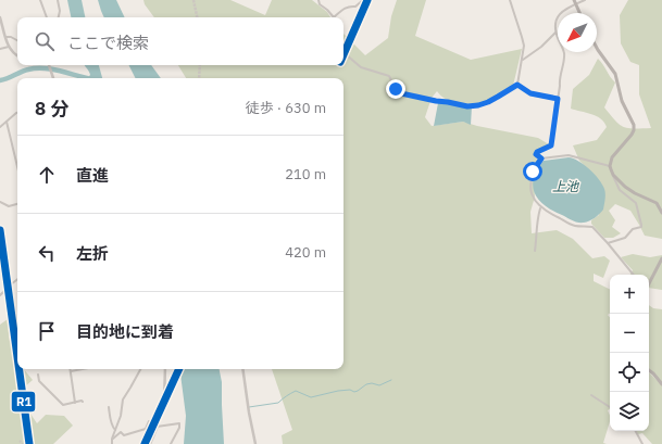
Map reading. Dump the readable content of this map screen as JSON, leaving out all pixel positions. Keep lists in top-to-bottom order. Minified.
{"water":["上池"],"lines":["transit line R1"],"north":"bottom left","page":{"search":"ここで検索","heading":["8 分","徒歩 · 630 m"],"list":[["直進","210 m"],["左折","420 m"],"目的地に到着"],"map_buttons":["+","−"]}}
